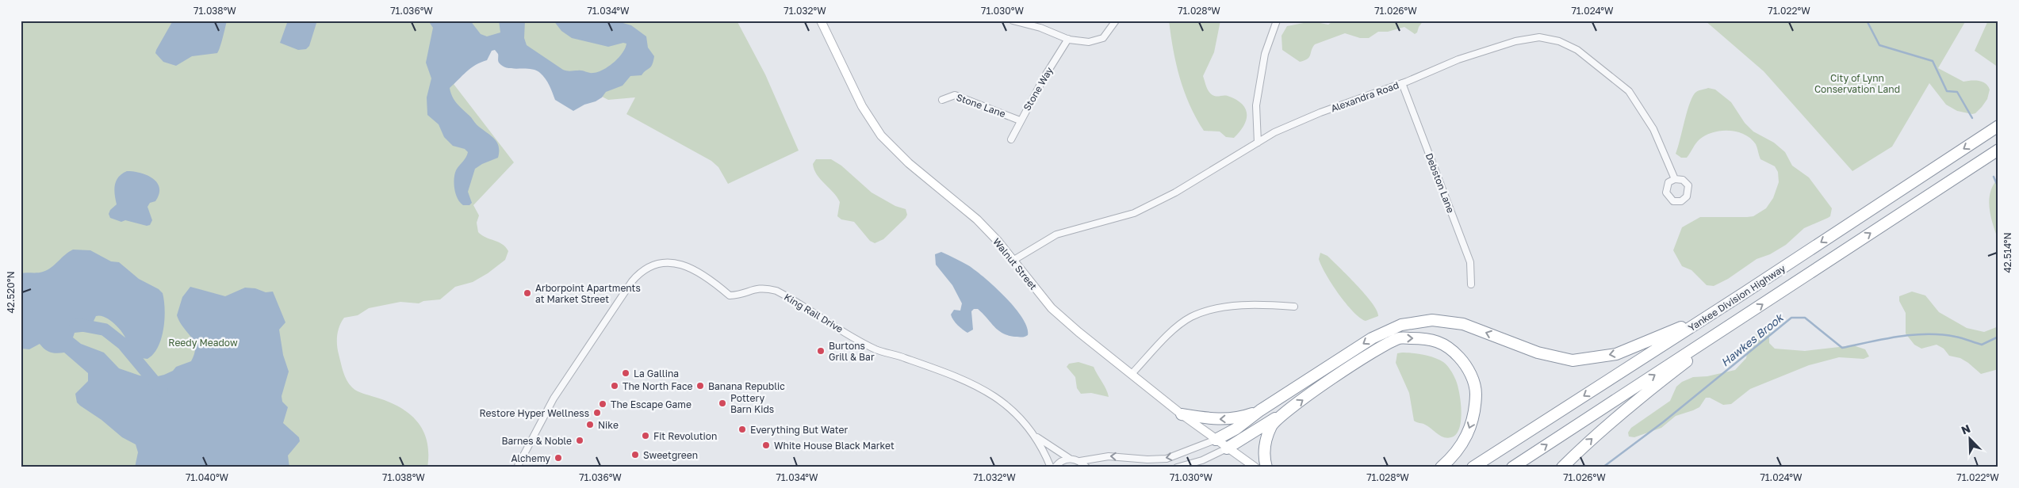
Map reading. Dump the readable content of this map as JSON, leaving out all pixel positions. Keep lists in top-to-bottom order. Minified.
{"streets":{"highway":["Yankee Division Highway"],"main road":["Walnut Street"],"street":["Stone Way","Alexandra Road","Stone Lane","Debston Lane","King Rail Drive"]},"crossings":[["Stone Way","Stone Lane"],["Alexandra Road","Debston Lane"],["Alexandra Road","Walnut Street"]],"water":["Hawkes Brook"],"parks":["City of Lynn Conservation Land","Reedy Meadow"],"places":["Arborpoint Apartments at Market Street","Burtons Grill & Bar","La Gallina","The North Face","Banana Republic","Pottery Barn Kids","The Escape Game","Restore Hyper Wellness","Nike","Everything But Water","Fit Revolution","Barnes & Noble","White House Black Market","Sweetgreen","Alchemy"],"north":"top left","coordinates":["71.038°W","71.036°W","71.034°W","71.032°W","71.030°W","71.028°W","71.026°W","71.024°W","71.022°W","42.514°N","42.520°N","71.040°W"]}
